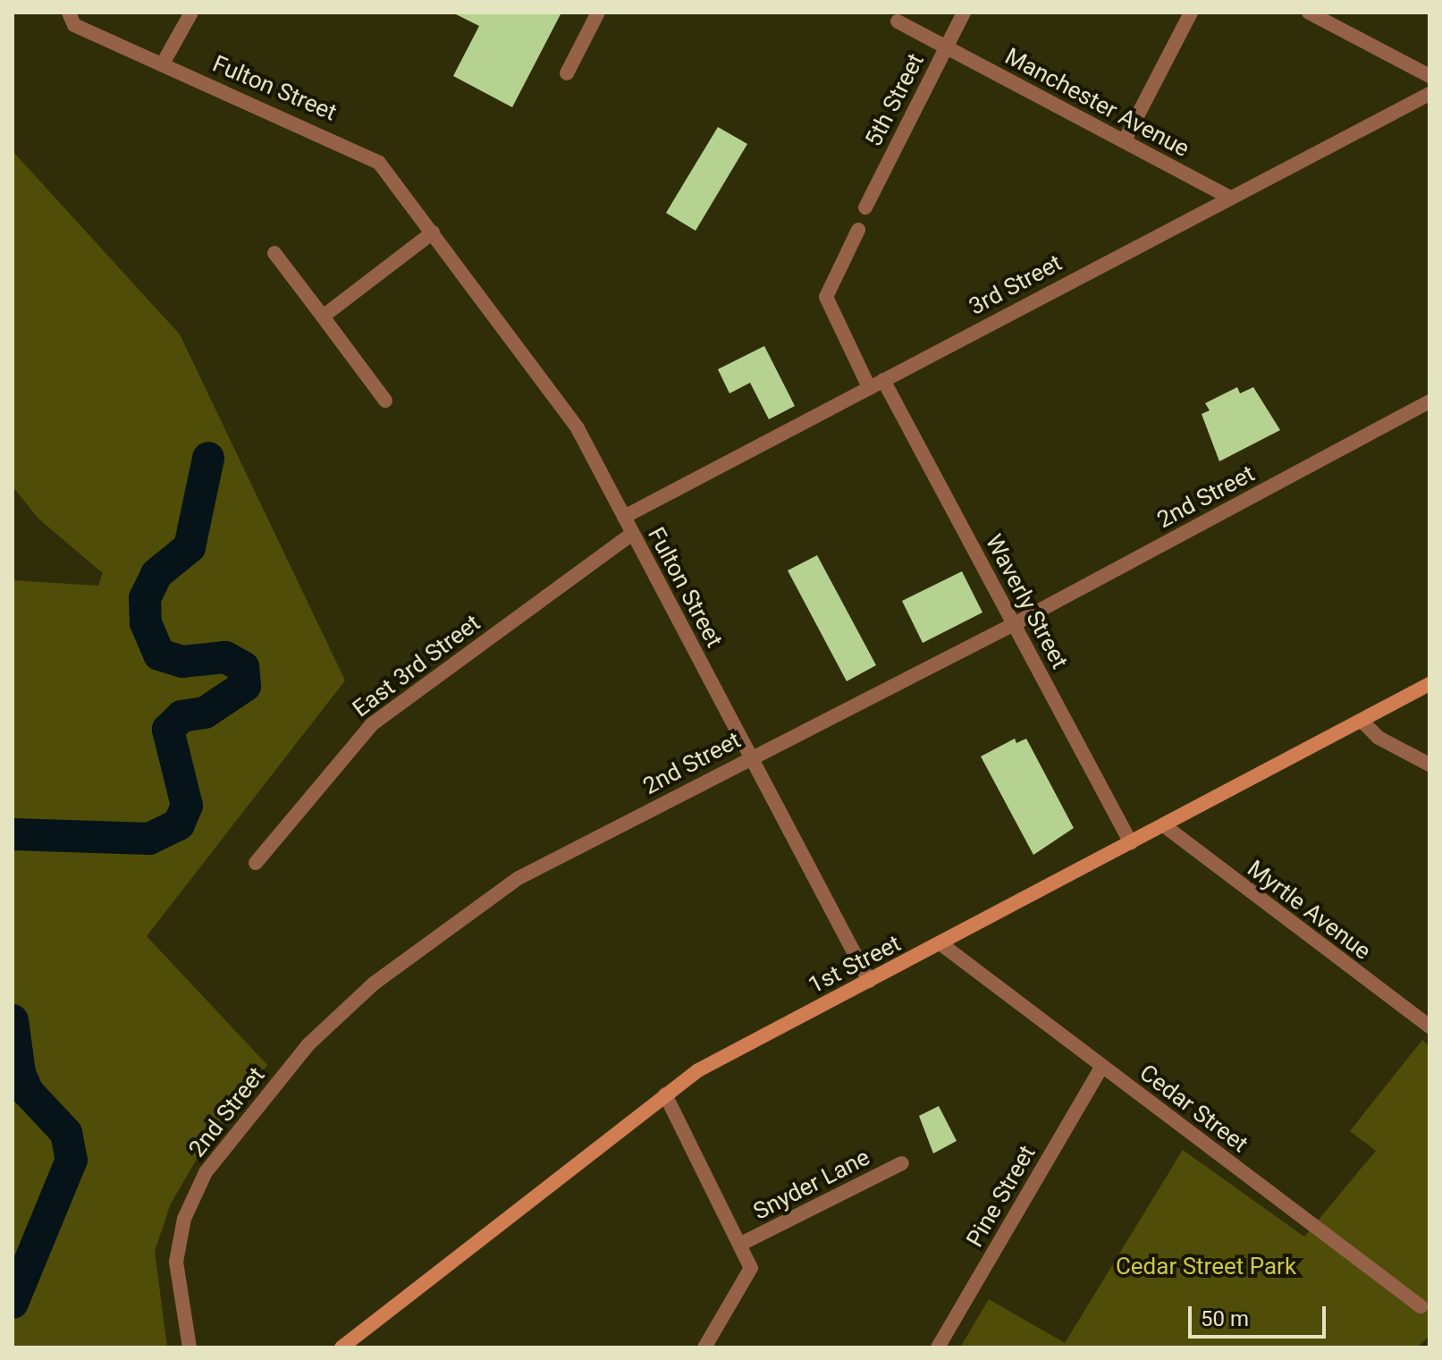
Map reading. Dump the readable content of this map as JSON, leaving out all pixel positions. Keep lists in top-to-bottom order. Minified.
{"streets":{"main road":["1st Street"],"street":["Fulton Street","5th Street","Manchester Avenue","3rd Street","2nd Street","Waverly Street","East 3rd Street","Myrtle Avenue","Cedar Street","Snyder Lane","Pine Street"]},"crossings":[["Fulton Street","3rd Street"],["Fulton Street","2nd Street"],["Fulton Street","East 3rd Street"],["Fulton Street","1st Street"],["5th Street","Manchester Avenue"],["Manchester Avenue","3rd Street"],["3rd Street","Waverly Street"],["2nd Street","Waverly Street"],["Waverly Street","1st Street"],["Myrtle Avenue","1st Street"],["1st Street","Cedar Street"],["Cedar Street","Pine Street"]],"parks":["Cedar Street Park"],"scale_bar":"50 m"}
